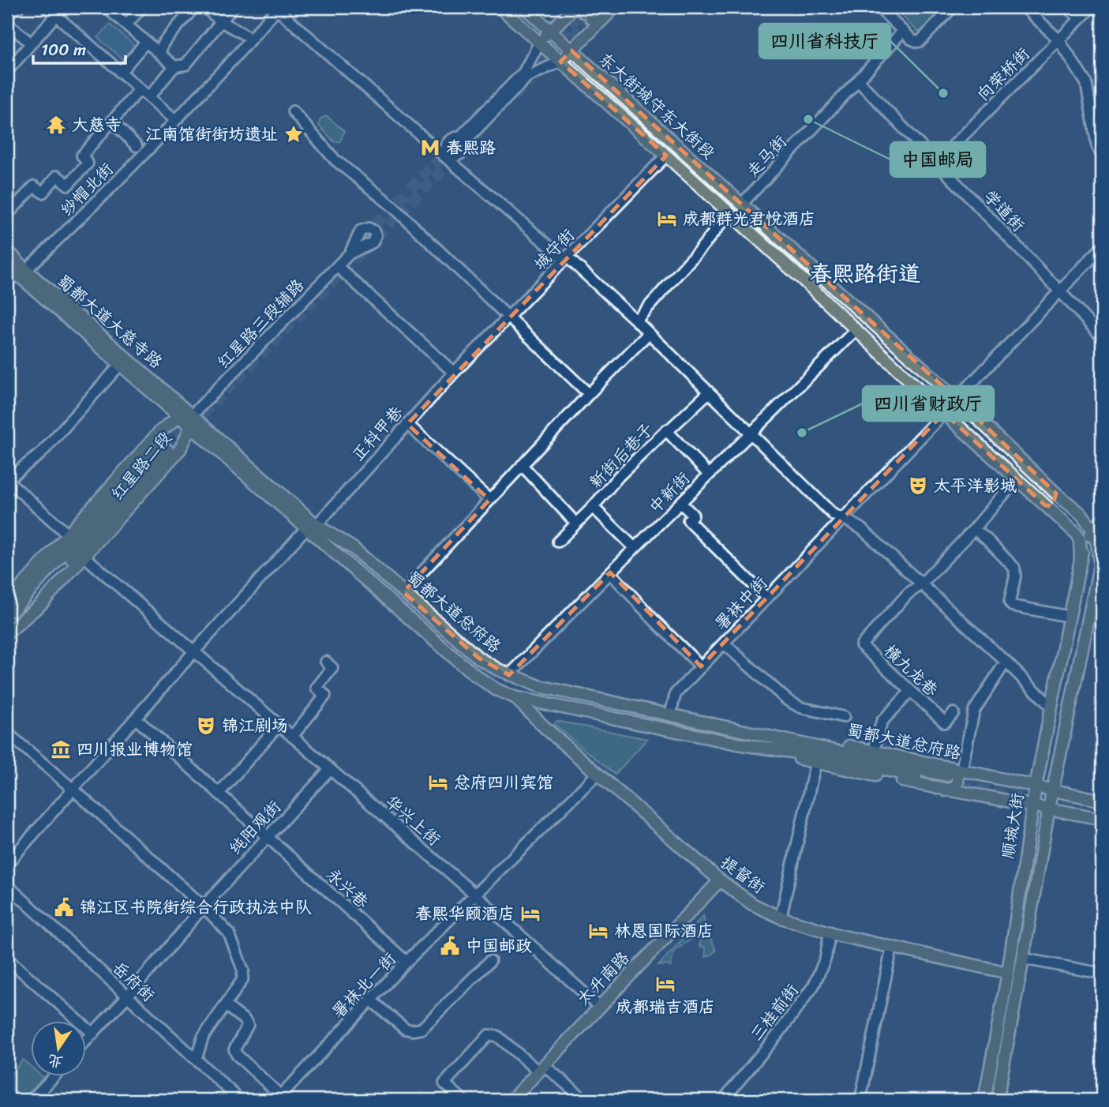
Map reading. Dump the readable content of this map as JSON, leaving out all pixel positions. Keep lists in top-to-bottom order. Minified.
{"streets":{"main road":["东大街城守东大街段","蜀都大道大慈寺路","红星路二段","蜀都大道总府路","顺城大街","提督街","太升南路"],"street":["向荣桥街","走马街","纱帽北街","学道街","城守街","红星路三段辅路","正科甲巷","新街后巷子","中新街","署袜中街","横九龙巷","华兴上街","纯阳观街","永兴巷","岳府街","署袜北一街","三桂前街"]},"crossings":[["向荣桥街","学道街"],["东大街城守东大街段","走马街"],["东大街城守东大街段","城守街"],["东大街城守东大街段","中新街"],["东大街城守东大街段","署袜中街"],["东大街城守东大街段","顺城大街"],["走马街","学道街"],["纱帽北街","蜀都大道大慈寺路"],["城守街","正科甲巷"],["蜀都大道大慈寺路","红星路三段辅路"],["蜀都大道大慈寺路","红星路二段"],["蜀都大道大慈寺路","蜀都大道总府路"],["红星路三段辅路","红星路二段"],["红星路三段辅路","蜀都大道总府路"],["正科甲巷","蜀都大道总府路"],["正科甲巷","华兴上街"],["正科甲巷","永兴巷"],["红星路二段","蜀都大道总府路"],["红星路二段","华兴上街"],["中新街","蜀都大道总府路"],["署袜中街","蜀都大道总府路"],["蜀都大道总府路","顺城大街"],["蜀都大道总府路","提督街"],["华兴上街","纯阳观街"],["华兴上街","太升南路"],["华兴上街","署袜北一街"],["顺城大街","提督街"],["纯阳观街","永兴巷"],["纯阳观街","岳府街"],["提督街","太升南路"],["提督街","署袜北一街"],["提督街","三桂前街"],["永兴巷","署袜北一街"]],"districts":["春熙路街道"],"places":{"other":["四川省科技厅","中国邮局","四川省财政厅"],"temple":["大慈寺"],"place":["江南馆街街坊遗址"],"metro station":["春熙路"],"hotel":["成都群光君悦酒店","总府四川宾馆","春熙华颐酒店","林恩国际酒店","成都瑞吉酒店"],"theatre":["太平洋影城","锦江剧场"],"museum":["四川报业博物馆"],"public building":["锦江区书院街综合行政执法中队","中国邮政"]},"scale_bar":"100 m","north":"bottom"}
